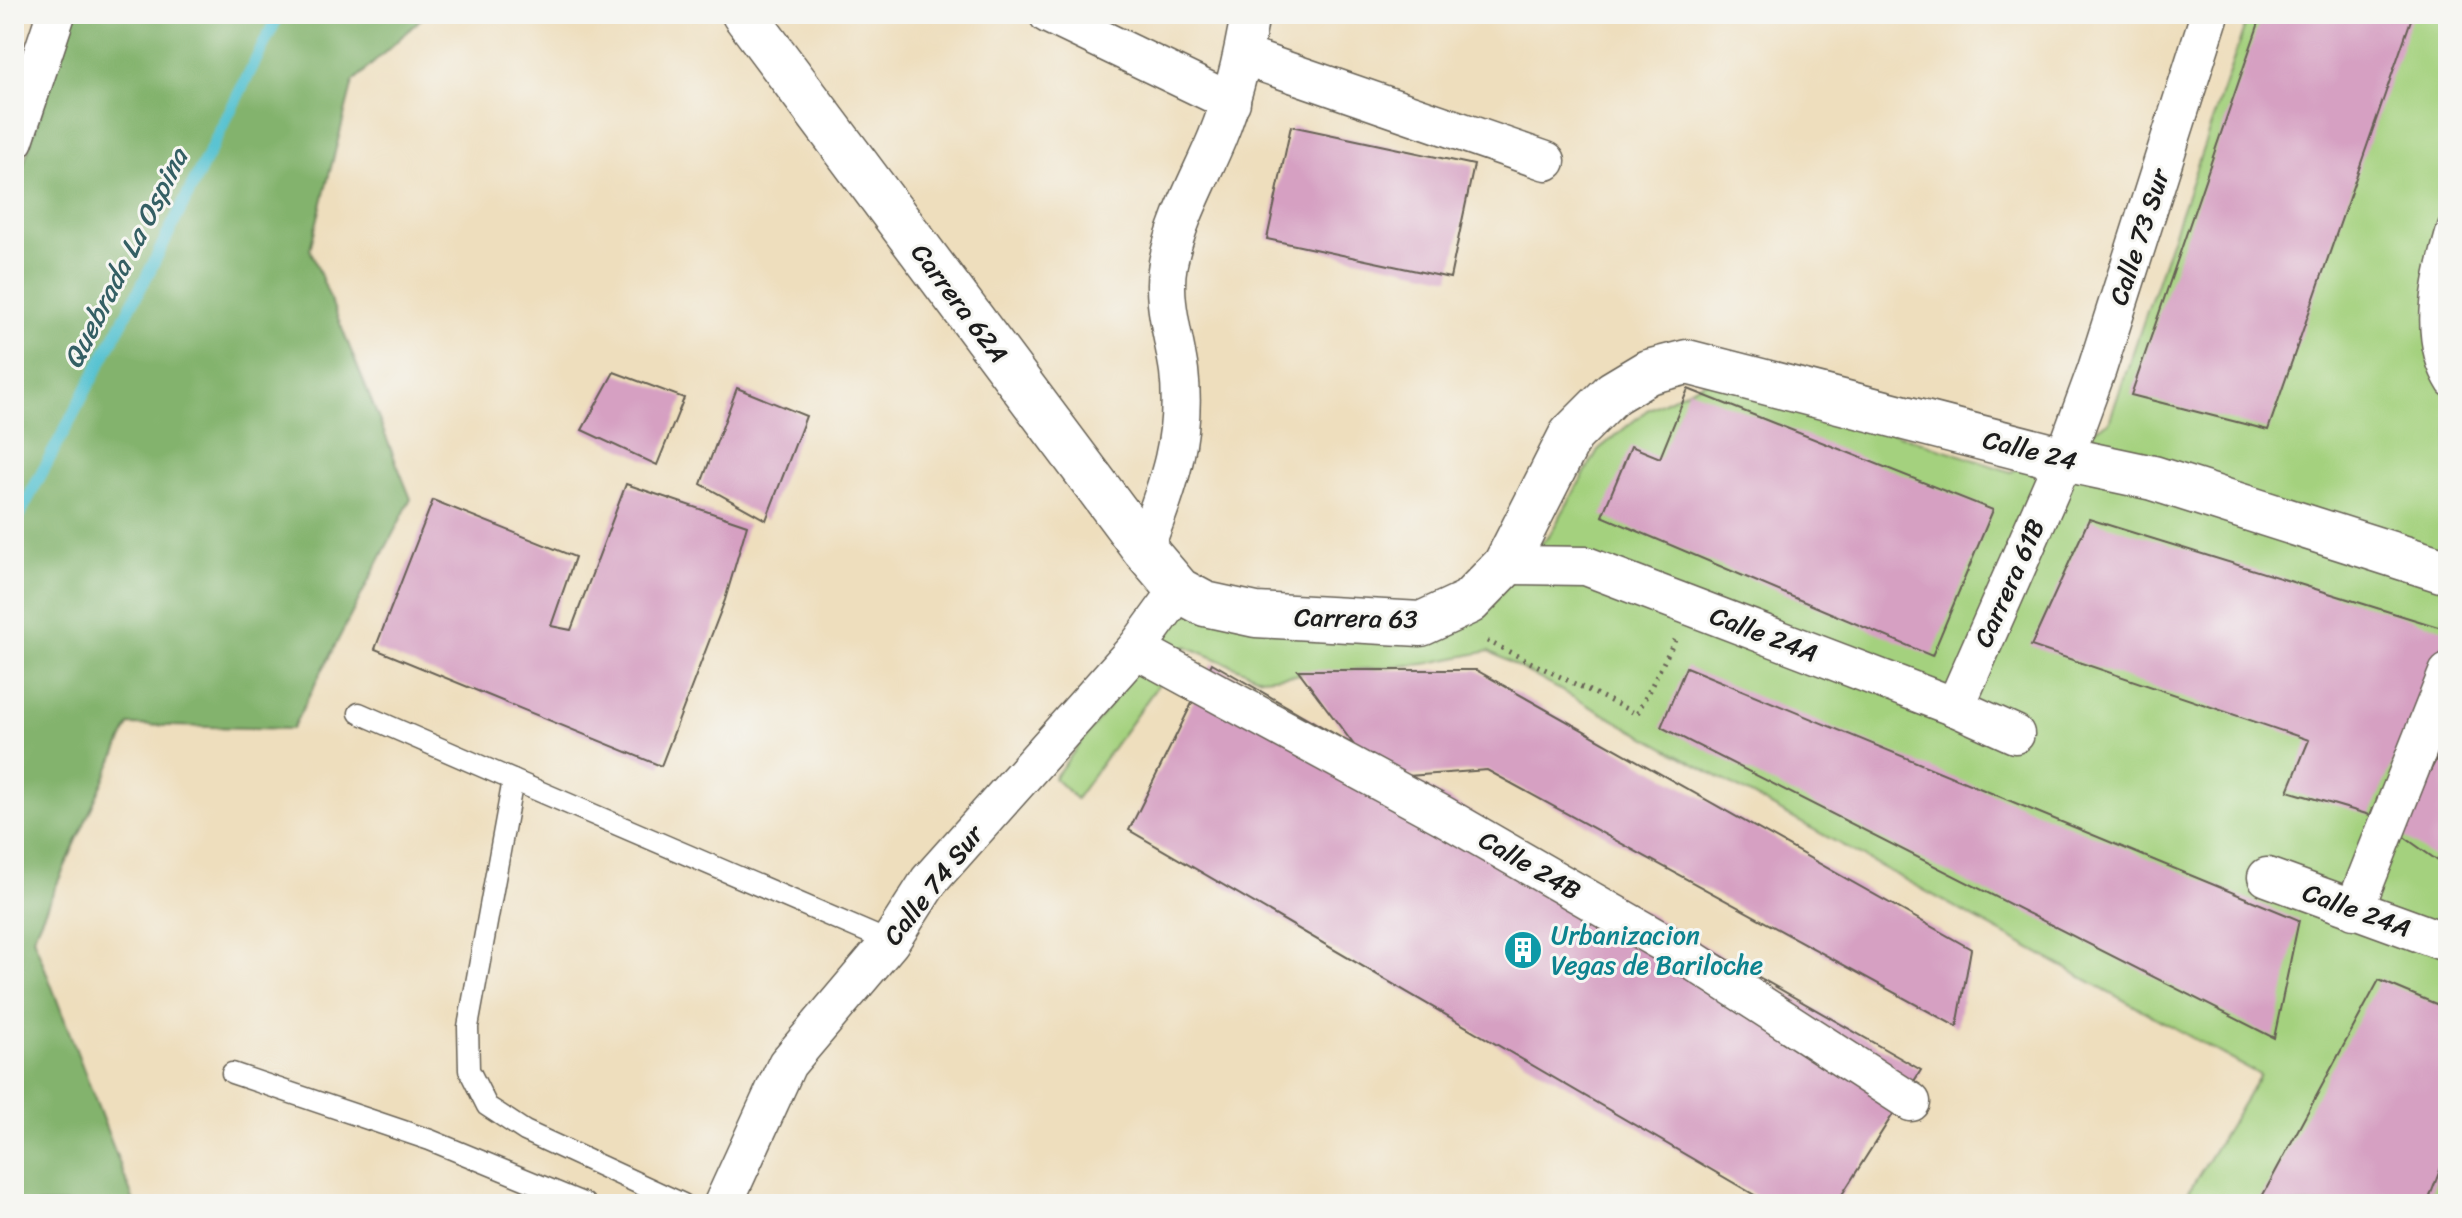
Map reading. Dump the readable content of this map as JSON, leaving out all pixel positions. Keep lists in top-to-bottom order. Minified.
{"streets":{"street":["Calle 73 Sur","Carrera 62A","Calle 24","Carrera 61B","Carrera 63","Calle 24A","Calle 24B","Calle 74 Sur"]},"crossings":[["Calle 73 Sur","Calle 24"],["Calle 73 Sur","Carrera 61B"],["Carrera 62A","Carrera 63"],["Carrera 62A","Calle 74 Sur"],["Calle 24","Carrera 61B"],["Calle 24","Carrera 63"],["Carrera 61B","Calle 24A"],["Carrera 63","Calle 24A"],["Carrera 63","Calle 74 Sur"],["Calle 24B","Calle 74 Sur"]],"water":["Quebrada La Ospina"],"places":{"building":["Urbanizacion Vegas de Bariloche"]}}
